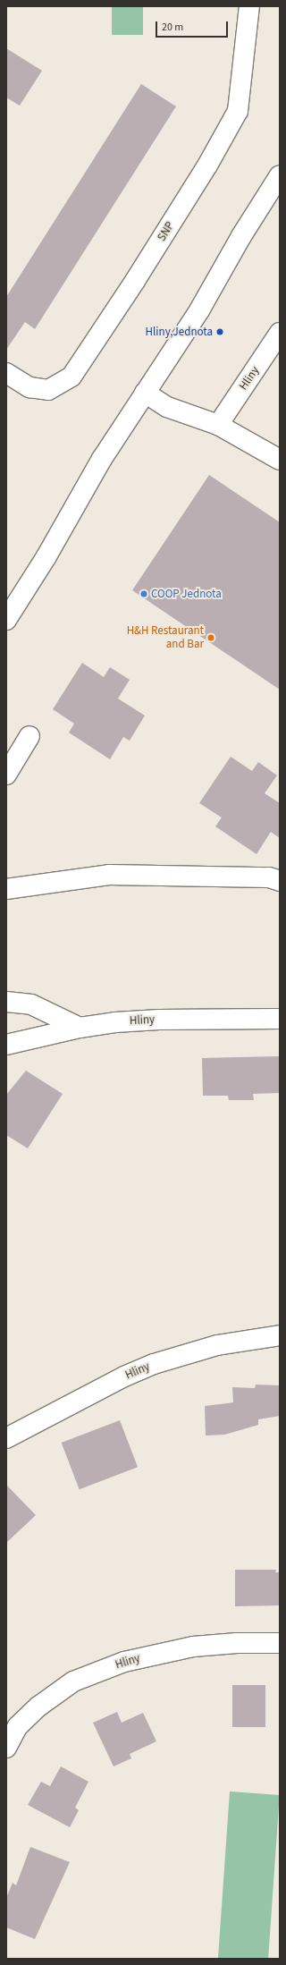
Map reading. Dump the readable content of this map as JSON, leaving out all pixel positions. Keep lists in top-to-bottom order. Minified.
{"streets":{"street":["SNP","Hliny"]},"places":["Hliny,Jednota","COOP Jednota","H&H Restaurant and Bar"],"scale_bar":"20 m"}
